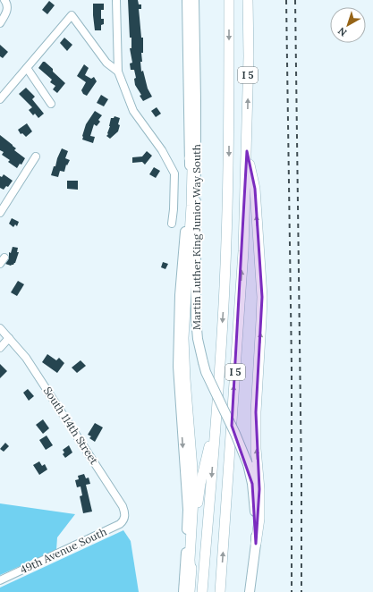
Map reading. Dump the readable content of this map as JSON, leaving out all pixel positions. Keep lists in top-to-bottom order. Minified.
{"streets":{"highway":["I 5"],"main road":["Martin Luther King Junior Way South"],"street":["South 114th Street","49th Avenue South"]},"crossings":[["South 114th Street","49th Avenue South"]],"north":"bottom left"}
